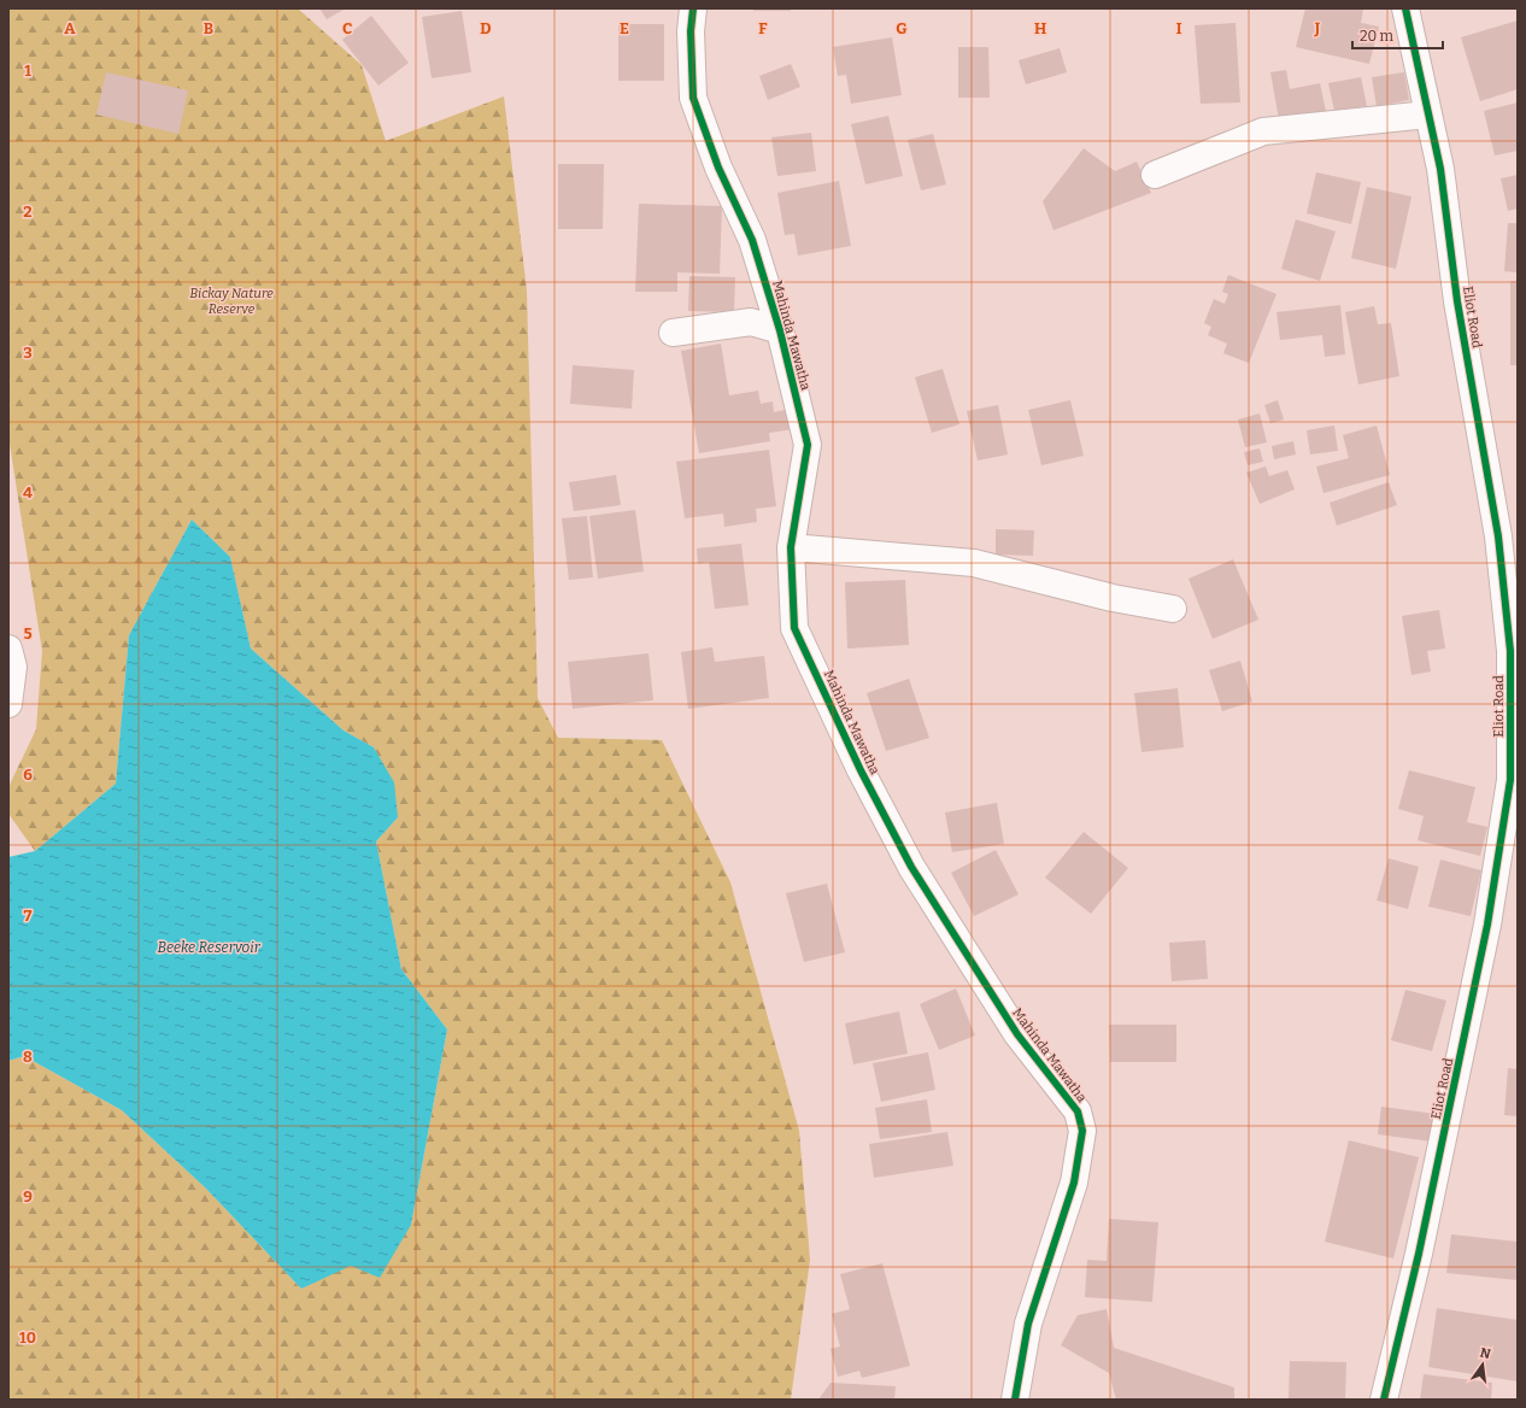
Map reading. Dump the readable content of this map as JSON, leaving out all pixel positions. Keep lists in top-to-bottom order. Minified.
{"streets":{"street":["Eliot Road","Mahinda Mawatha"]},"water":["Beeke Reservoir"],"parks":["Bickay Nature Reserve"],"scale_bar":"20 m","north":"top","grid":{"columns":["A","B","C","D","E","F","G","H","I","J"],"rows":["1","2","3","4","5","6","7","8","9","10"]}}
